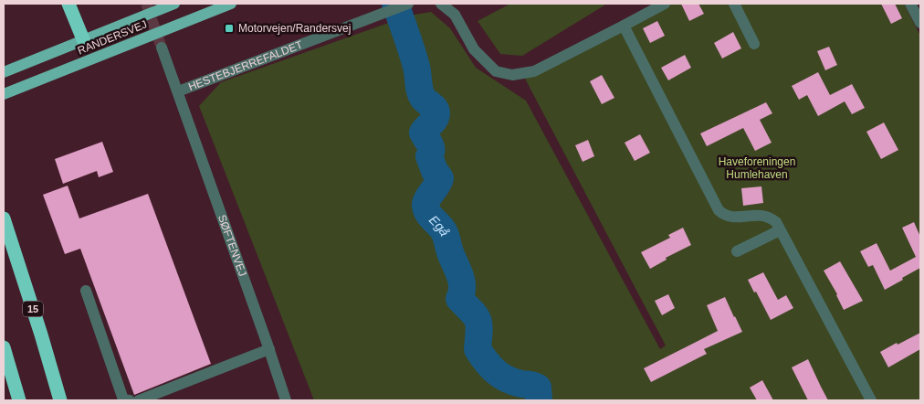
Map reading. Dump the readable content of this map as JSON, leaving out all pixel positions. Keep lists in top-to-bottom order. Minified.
{"streets":{"highway":["15"],"main road":["RANDERSVEJ"],"street":["HESTEBJERREFALDET","SØFTENVEJ"]},"crossings":[["HESTEBJERREFALDET","SØFTENVEJ"]],"water":["Egå"],"parks":["Haveforeningen Humlehaven"],"places":{"transit":["Motorvejen/Randersvej"]}}
